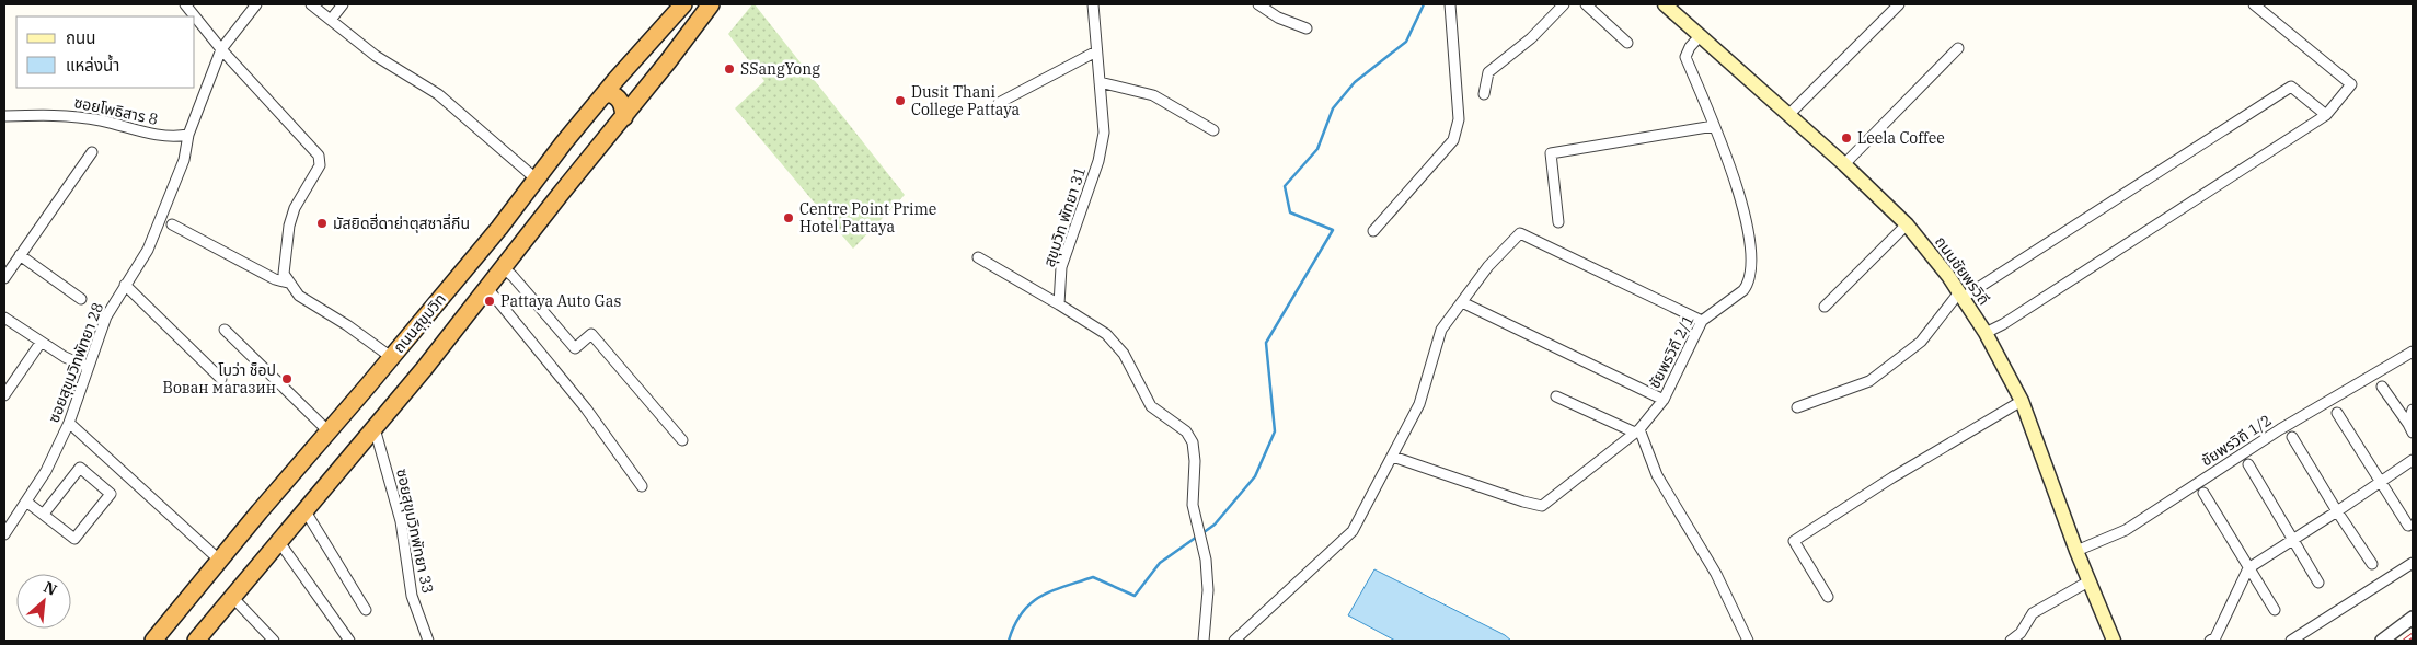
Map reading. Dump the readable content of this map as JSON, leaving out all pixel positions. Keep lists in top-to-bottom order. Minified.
{"streets":{"highway":["ถนนสุขุมวิท"],"main road":["ถนนชัยพรวิถี"],"street":["ซอยโพธิสาร 8","สุขุมวิท พัทยา 31","ชัยพรวิถี 2/1","ซอยสุขุมวิทพัทยา 28","ชัยพรวิถี 1/2","ซอยสุขุมวิทพัทยา 33"]},"crossings":[["ซอยโพธิสาร 8","ซอยสุขุมวิทพัทยา 28"],["ถนนชัยพรวิถี","ชัยพรวิถี 2/1"],["ถนนชัยพรวิถี","ชัยพรวิถี 1/2"],["ถนนสุขุมวิท","ซอยสุขุมวิทพัทยา 33"]],"places":["SSangYong","Dusit Thani College Pattaya","Leela Coffee","Centre Point Prime Hotel Pattaya","มัสยิดฮี่ดาย่าตุสซาลี่กีน","Pattaya Auto Gas","โบว่า ช็อป Вован магазин"],"legend":["ถนน","แหล่งน้ำ"],"north":"top right"}
